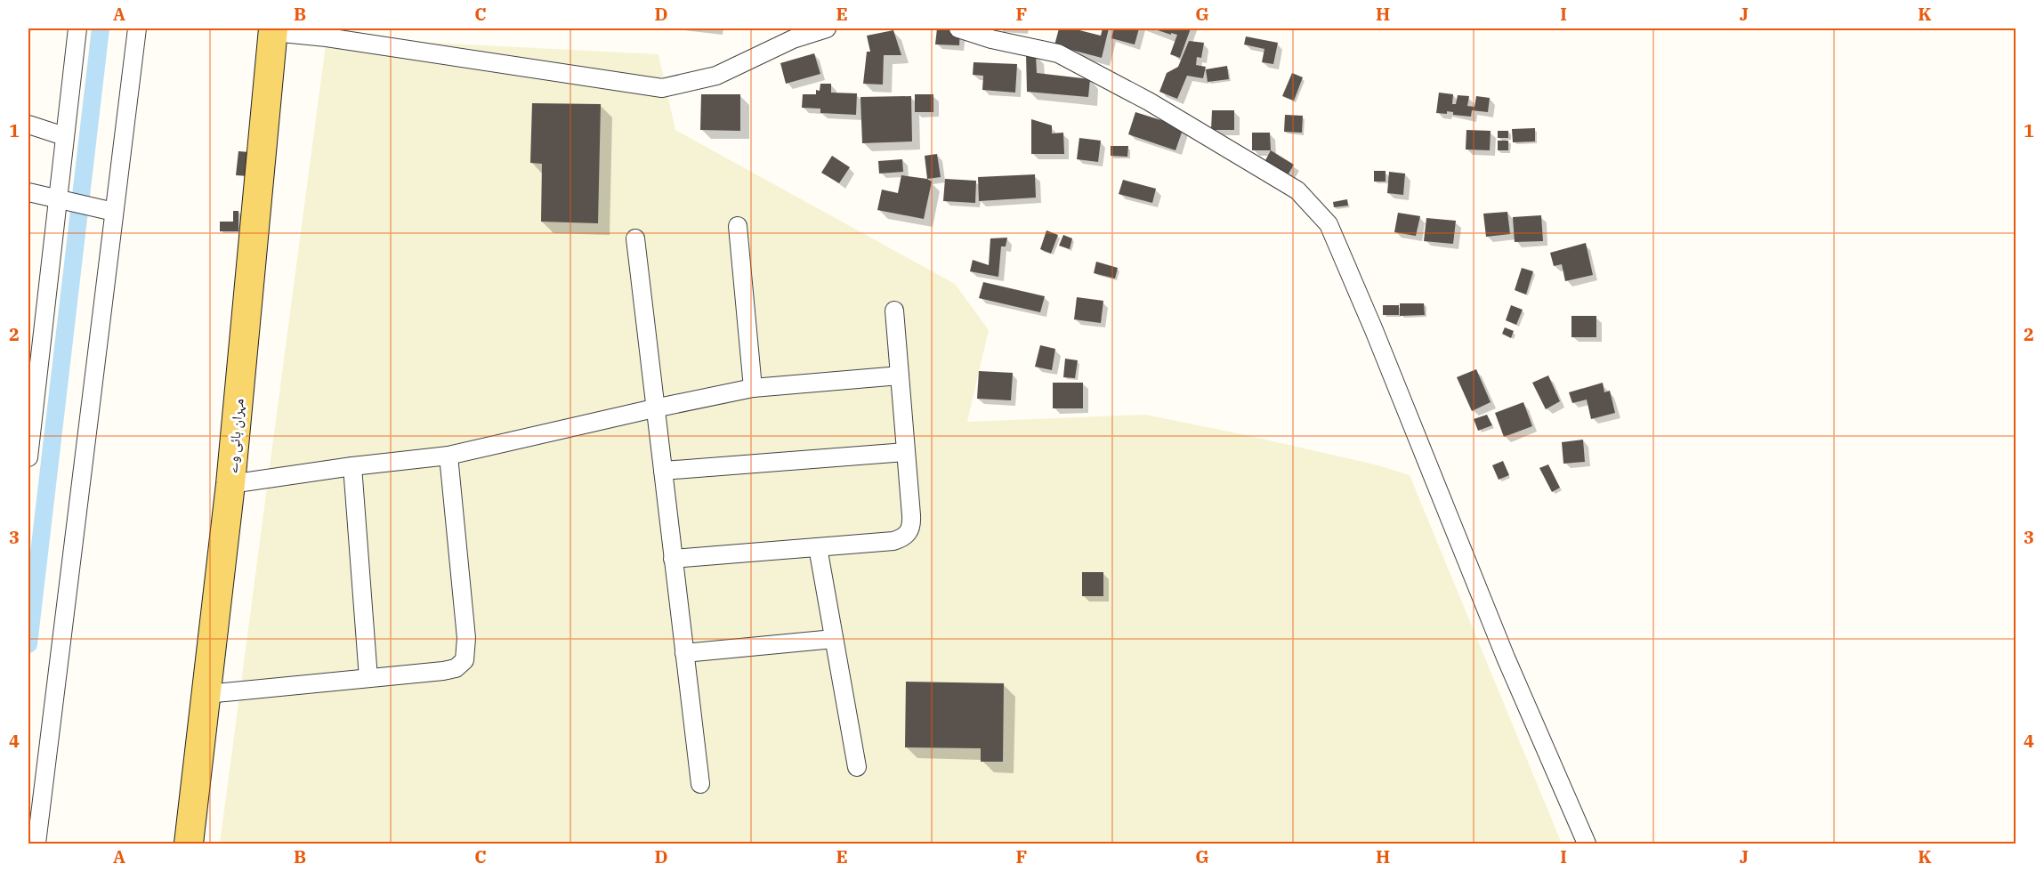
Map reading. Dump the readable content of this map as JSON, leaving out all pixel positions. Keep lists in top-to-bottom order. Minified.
{"streets":{"main road":["مہران ہائی وے"]},"grid":{"columns":["A","B","C","D","E","F","G","H","I","J","K"],"rows":["1","2","3","4"]}}
